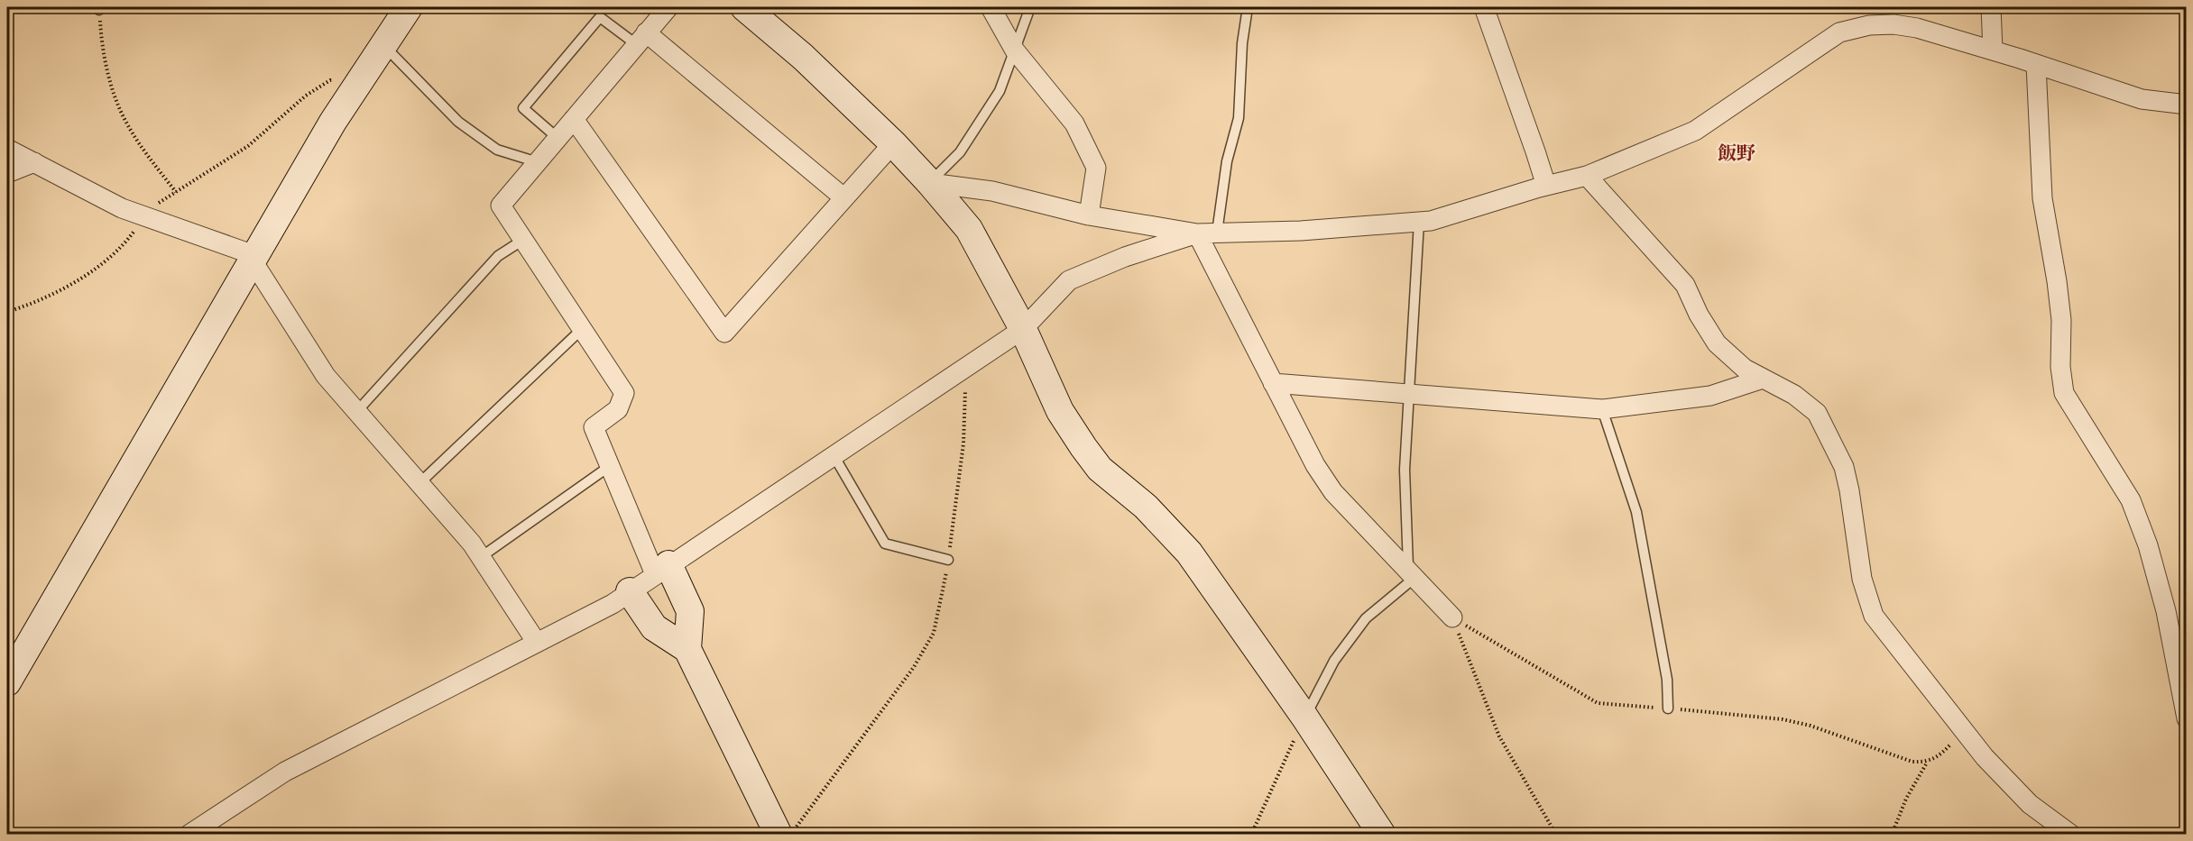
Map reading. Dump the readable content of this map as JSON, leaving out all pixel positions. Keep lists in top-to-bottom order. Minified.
{"districts":["飯野"]}
